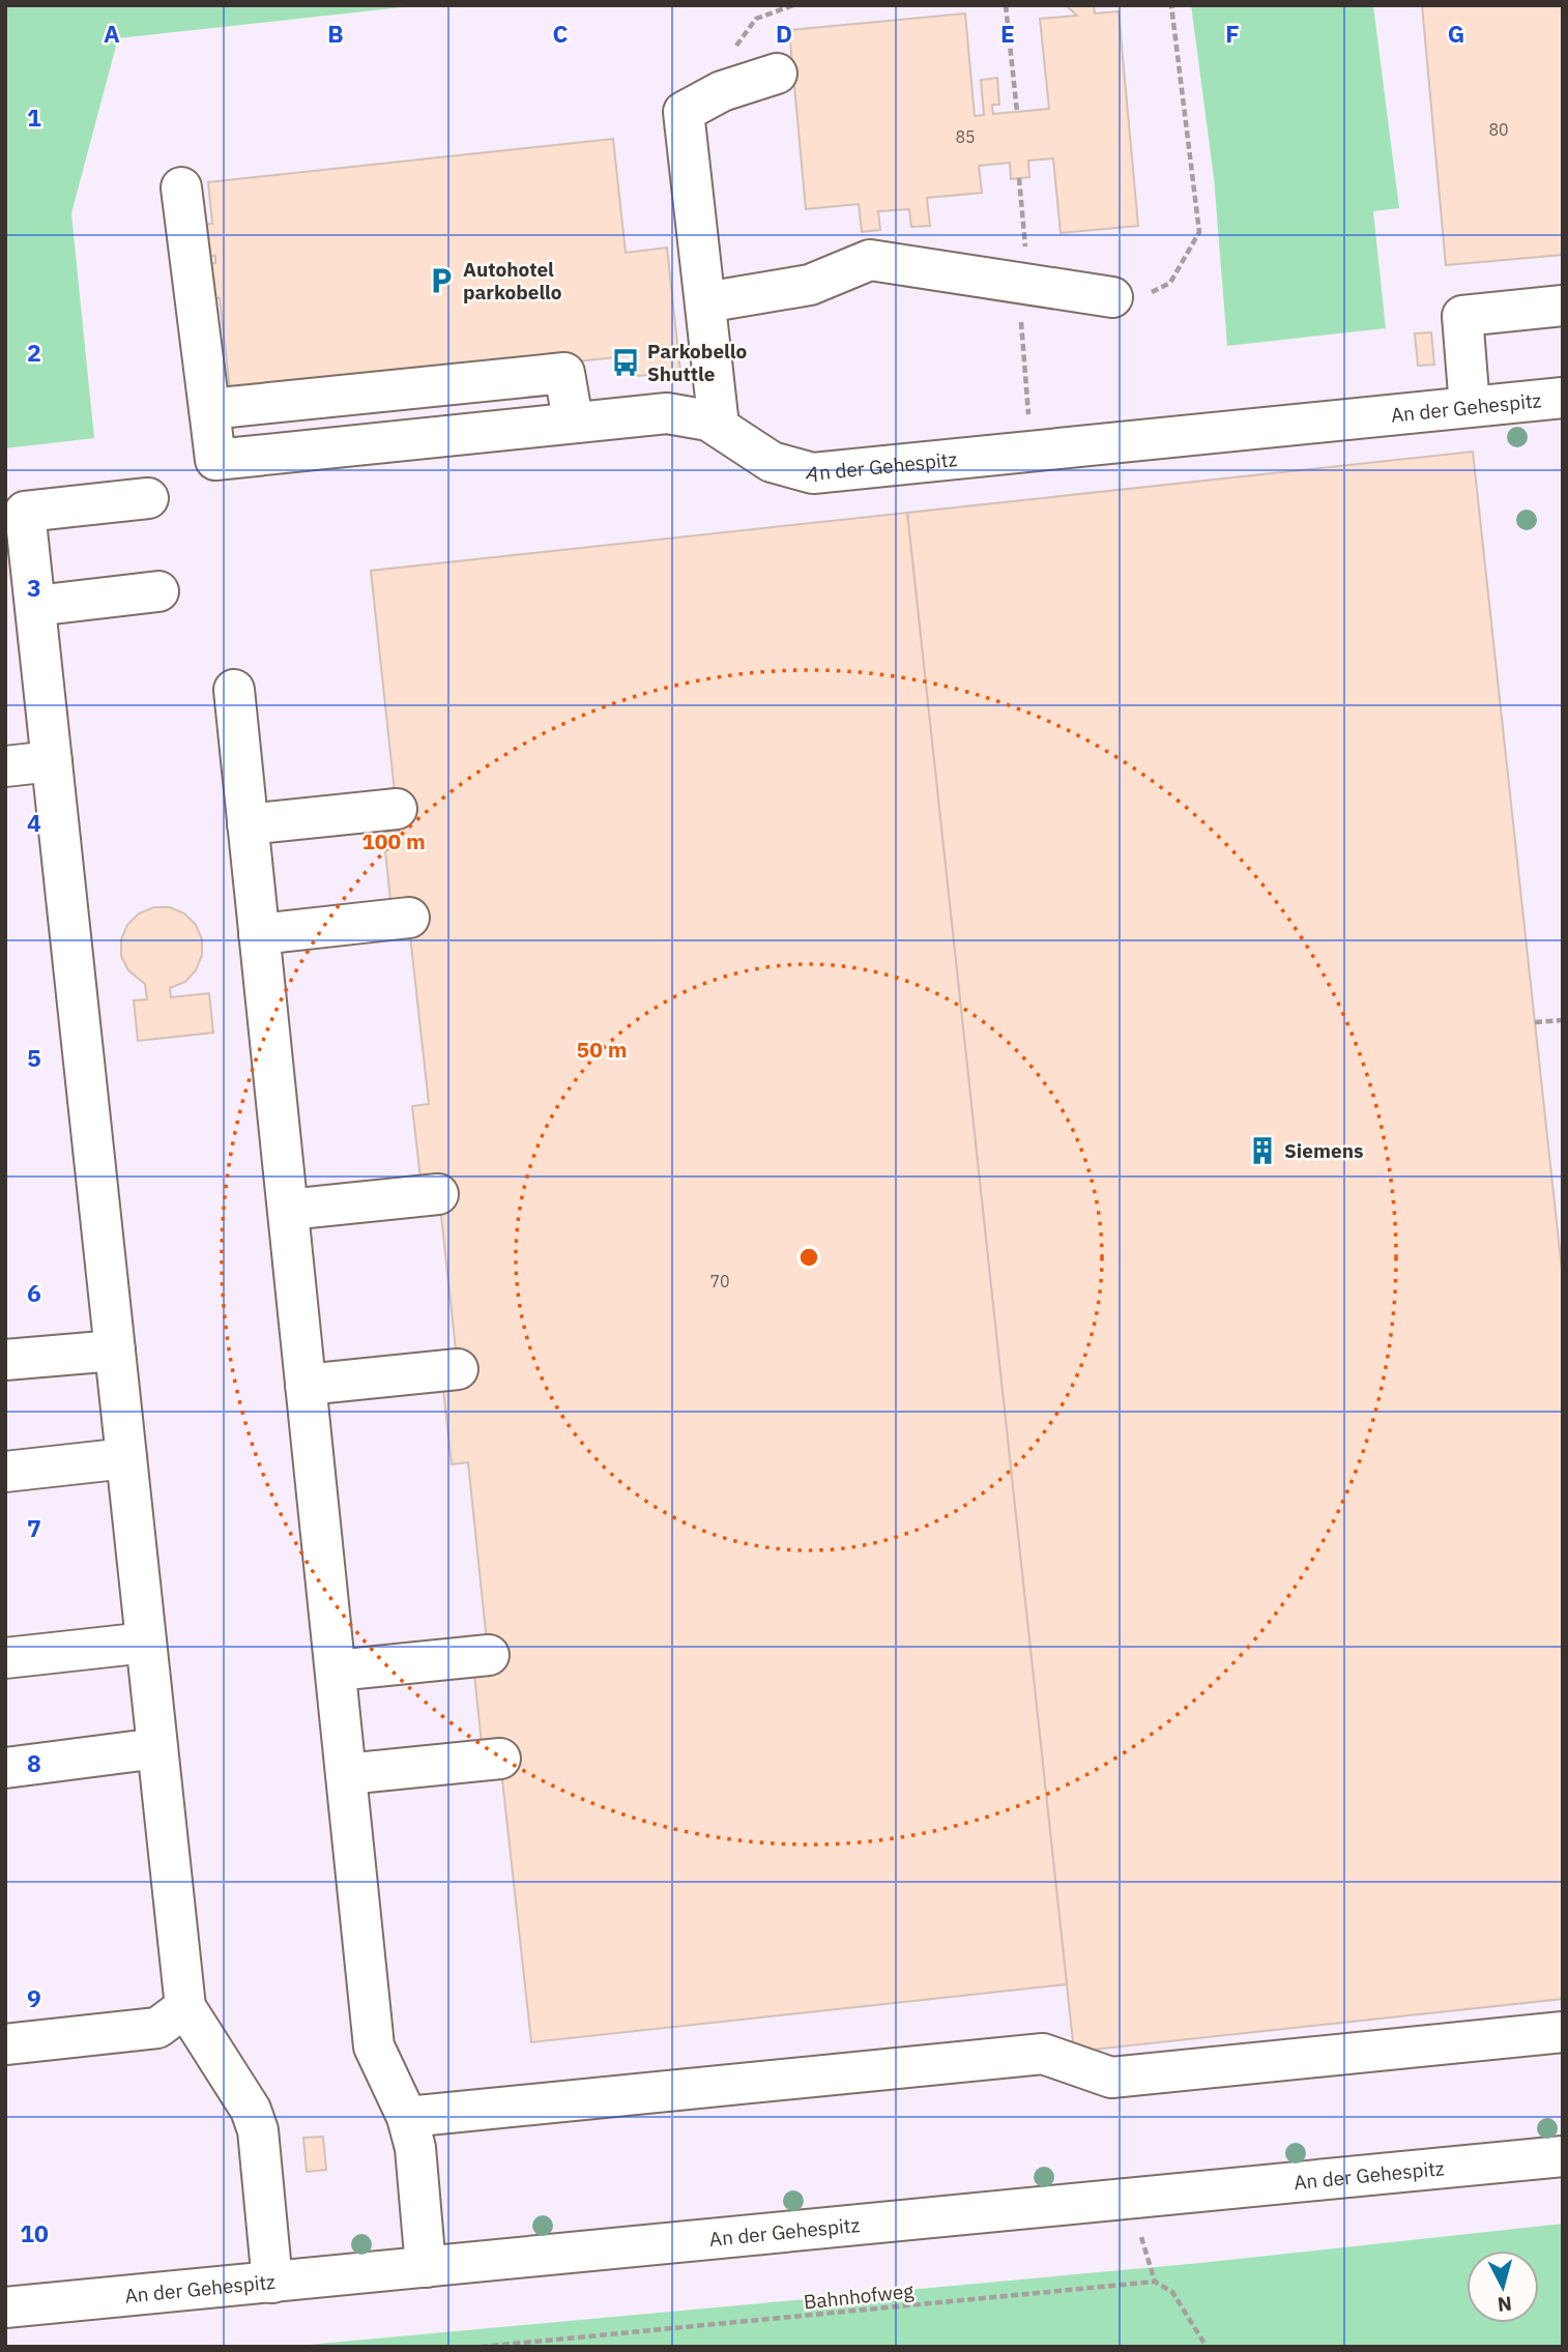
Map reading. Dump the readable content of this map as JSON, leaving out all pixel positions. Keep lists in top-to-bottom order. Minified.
{"streets":{"street":["An der Gehespitz"],"path":["Bahnhofweg"]},"places":{"parking":["Autohotel parkobello"],"bus stop":["Parkobello Shuttle"],"building":["Siemens"]},"house_numbers":["80","85","70"],"north":"bottom","grid":{"columns":["A","B","C","D","E","F","G"],"rows":["1","2","3","4","5","6","7","8","9","10"]},"rings":["100 m","50 m"]}
